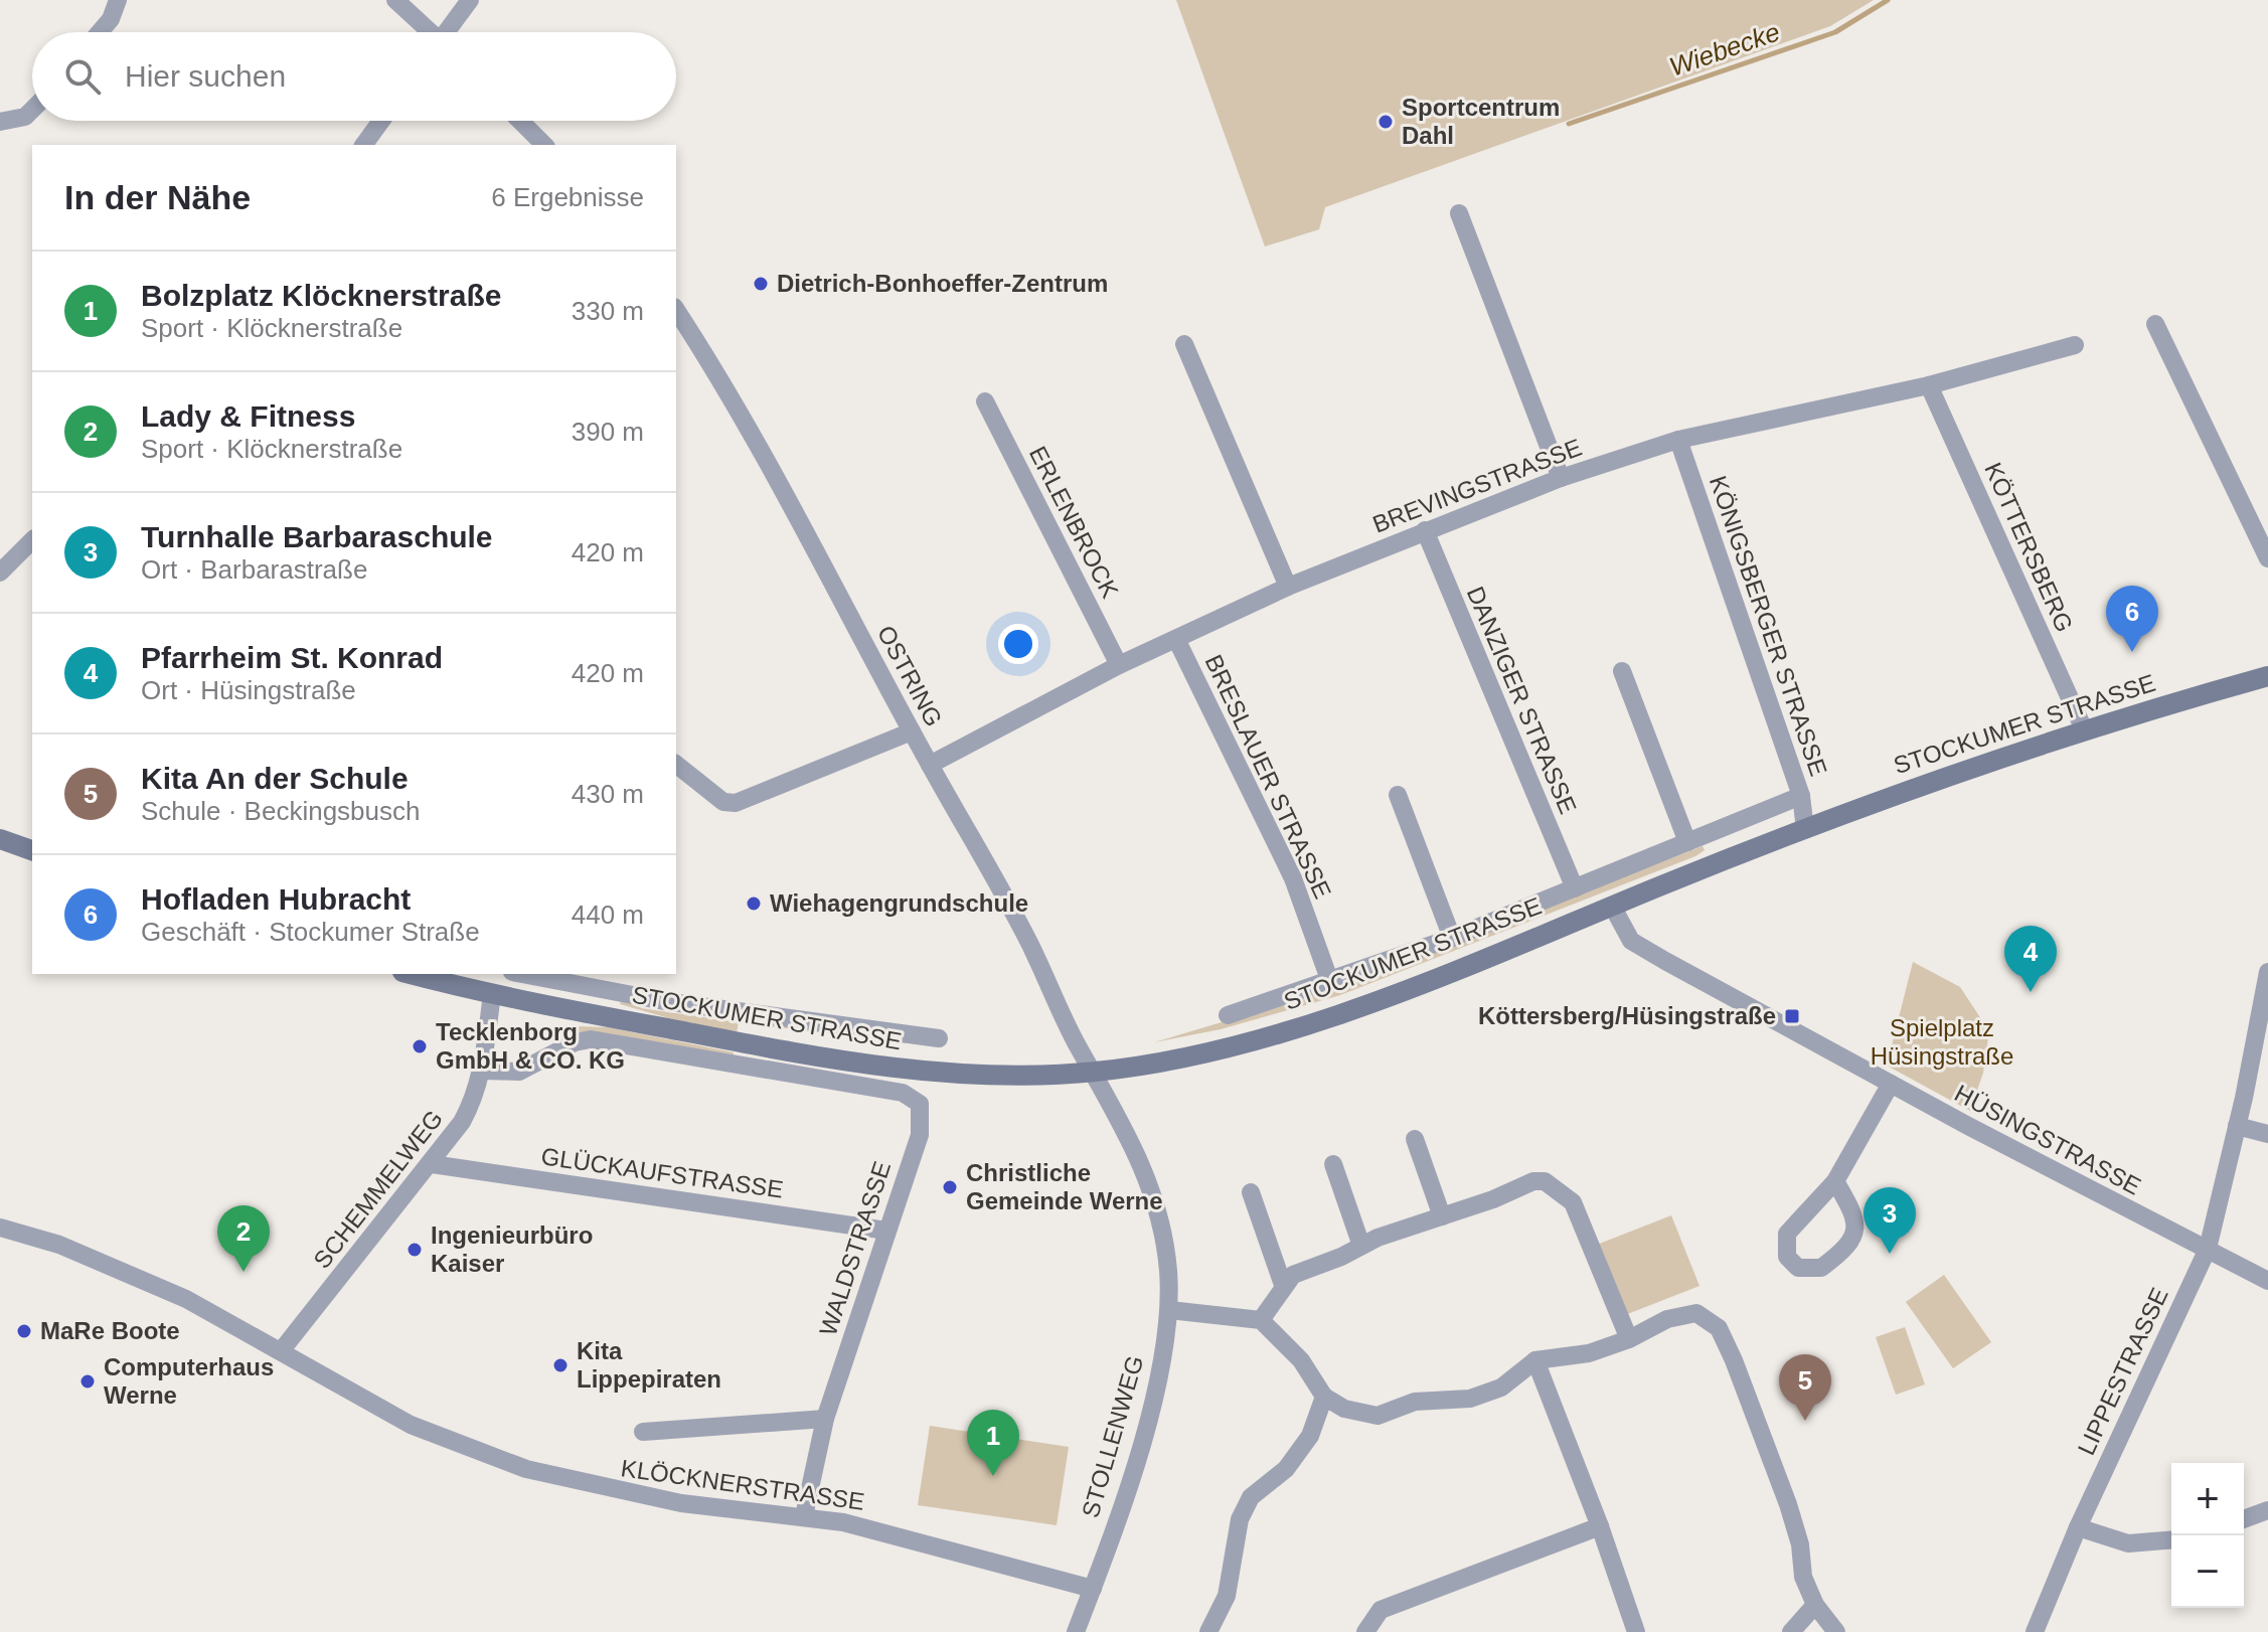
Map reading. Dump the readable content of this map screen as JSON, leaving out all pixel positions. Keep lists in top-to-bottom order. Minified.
{"streets":{"main road":["STOCKUMER STRASSE"],"street":["BREVINGSTRASSE","ERLENBROCK","KÖTTERSBERG","KÖNIGSBERGER STRASSE","OSTRING","DANZIGER STRASSE","BRESLAUER STRASSE","HÜSINGSTRASSE","GLÜCKAUFSTRASSE","SCHEMMELWEG","WALDSTRASSE","LIPPESTRASSE","STOLLENWEG","KLÖCKNERSTRASSE"]},"crossings":[["BREVINGSTRASSE","ERLENBROCK"],["BREVINGSTRASSE","KÖTTERSBERG"],["BREVINGSTRASSE","KÖNIGSBERGER STRASSE"],["BREVINGSTRASSE","OSTRING"],["BREVINGSTRASSE","DANZIGER STRASSE"],["BREVINGSTRASSE","BRESLAUER STRASSE"],["KÖTTERSBERG","STOCKUMER STRASSE"],["KÖNIGSBERGER STRASSE","STOCKUMER STRASSE"],["OSTRING","STOCKUMER STRASSE"],["OSTRING","STOLLENWEG"],["DANZIGER STRASSE","STOCKUMER STRASSE"],["STOCKUMER STRASSE","BRESLAUER STRASSE"],["STOCKUMER STRASSE","HÜSINGSTRASSE"],["STOCKUMER STRASSE","SCHEMMELWEG"],["STOCKUMER STRASSE","WALDSTRASSE"],["STOCKUMER STRASSE","STOLLENWEG"],["HÜSINGSTRASSE","LIPPESTRASSE"],["GLÜCKAUFSTRASSE","SCHEMMELWEG"],["GLÜCKAUFSTRASSE","WALDSTRASSE"],["SCHEMMELWEG","KLÖCKNERSTRASSE"],["WALDSTRASSE","KLÖCKNERSTRASSE"],["STOLLENWEG","KLÖCKNERSTRASSE"]],"water":["Wiebecke"],"parks":["Spielplatz Hüsingstraße"],"places":{"other":["Sportcentrum Dahl","Dietrich-Bonhoeffer-Zentrum","Wiehagengrundschule","Tecklenborg GmbH & CO. KG","Christliche Gemeinde Werne","Ingenieurbüro Kaiser","MaRe Boote","Kita Lippepiraten","Computerhaus Werne"],"transit":["Köttersberg/Hüsingstraße"]},"page":{"search":"Hier suchen","heading":["In der Nähe","6 Ergebnisse"],"list":[{"mark":"1","name":"Bolzplatz Klöcknerstraße","note":"Sport · Klöcknerstraße","value":"330 m"},{"mark":"2","name":"Lady & Fitness","note":"Sport · Klöcknerstraße","value":"390 m"},{"mark":"3","name":"Turnhalle Barbaraschule","note":"Ort · Barbarastraße","value":"420 m"},{"mark":"4","name":"Pfarrheim St. Konrad","note":"Ort · Hüsingstraße","value":"420 m"},{"mark":"5","name":"Kita An der Schule","note":"Schule · Beckingsbusch","value":"430 m"},{"mark":"6","name":"Hofladen Hubracht","note":"Geschäft · Stockumer Straße","value":"440 m"}],"pins":["6","4","3","2","5","1"],"map_buttons":["+","−"]}}
